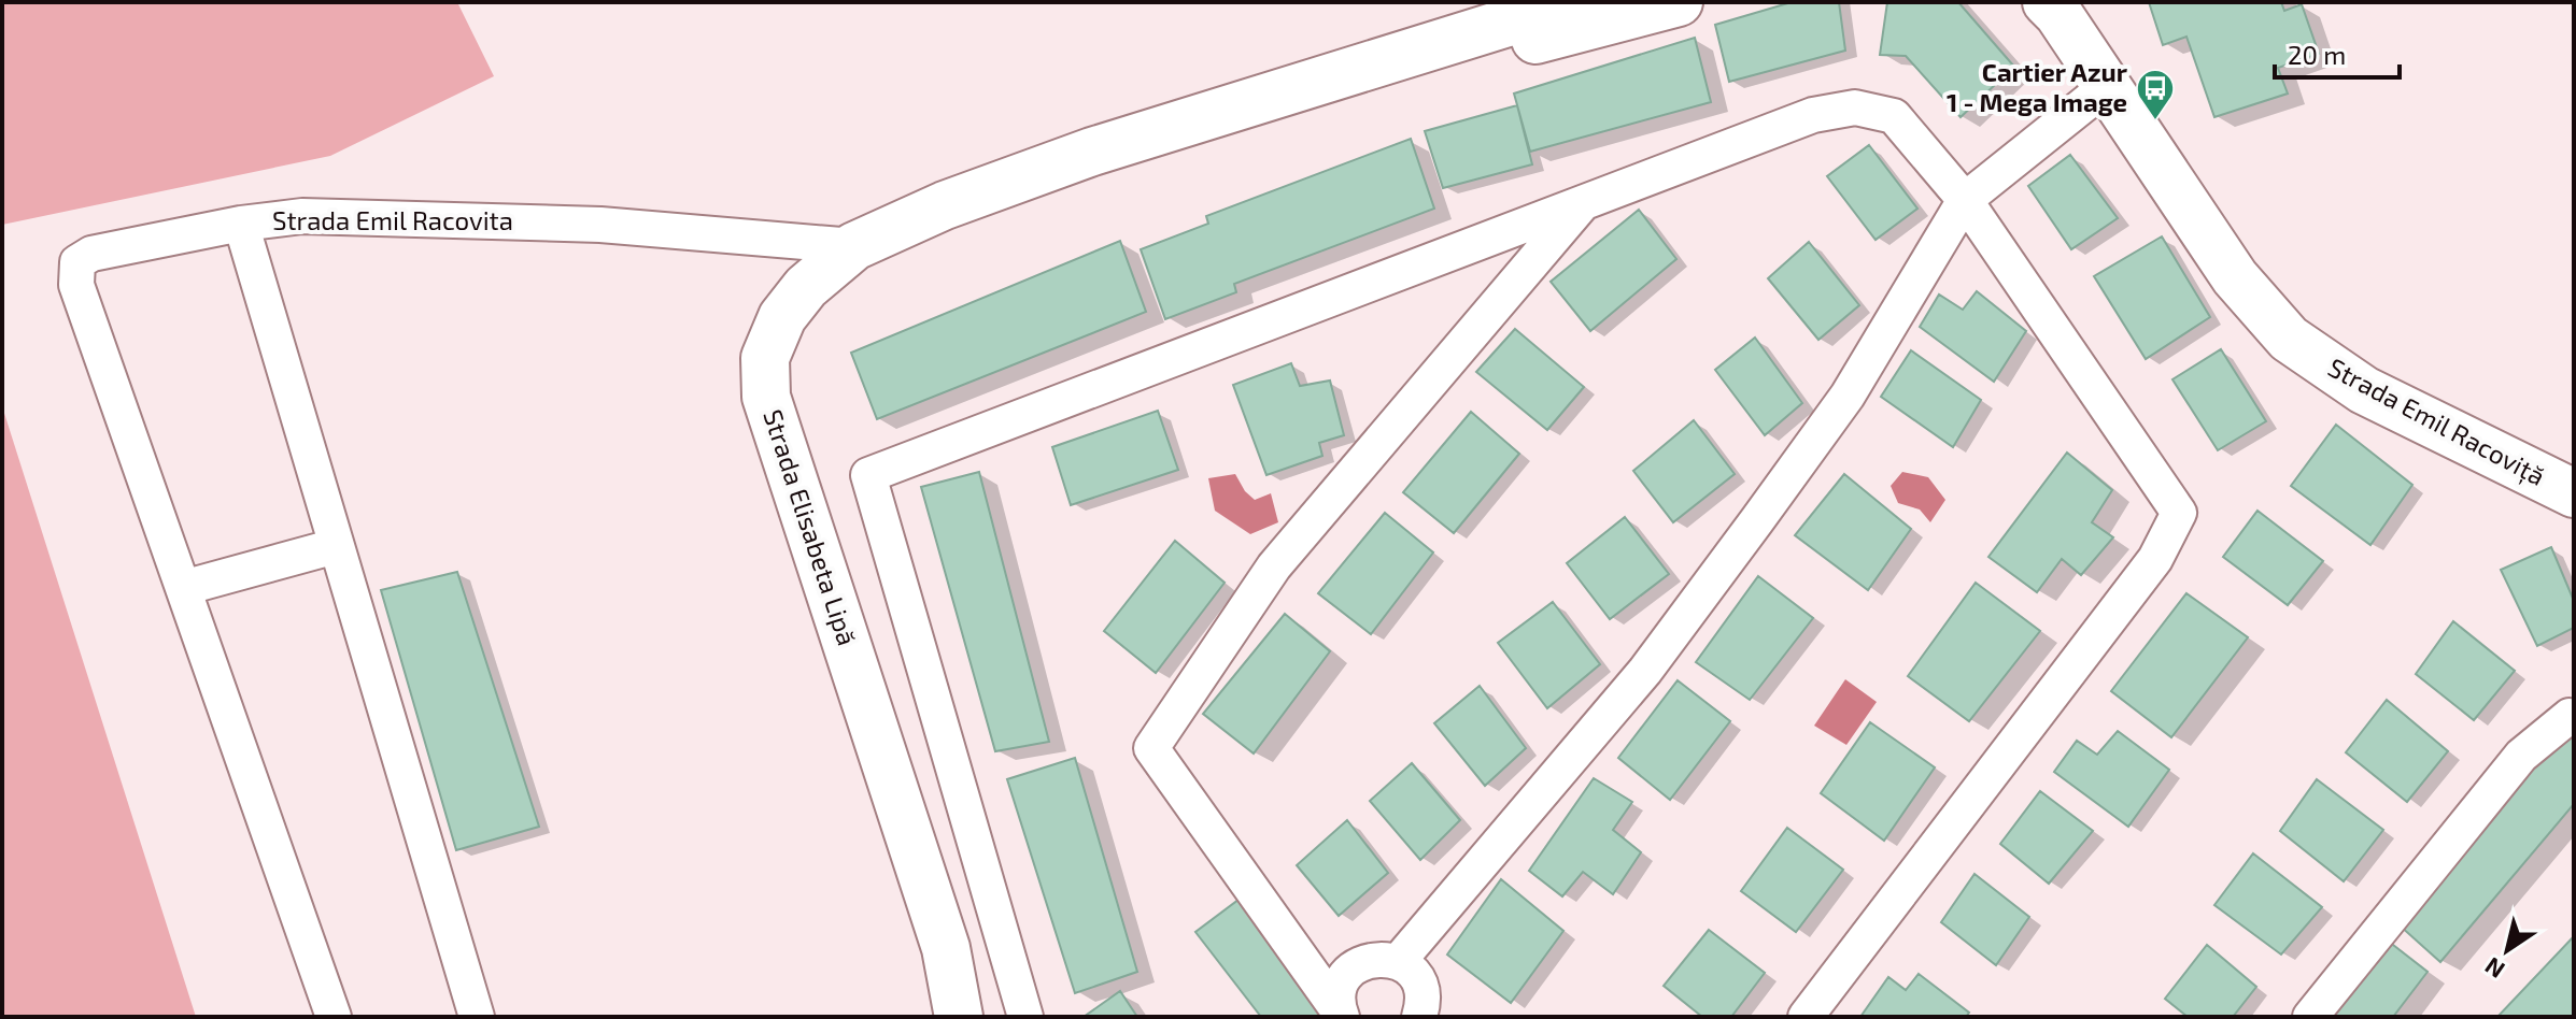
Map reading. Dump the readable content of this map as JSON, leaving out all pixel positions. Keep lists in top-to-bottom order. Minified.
{"streets":{"street":["Strada Emil Racovita","Strada Emil Racoviță","Strada Elisabeta Lipă"]},"crossings":[["Strada Emil Racovita","Strada Elisabeta Lipă"]],"places":{"bus stop":["Cartier Azur 1 - Mega Image"]},"scale_bar":"20 m","north":"bottom left"}
